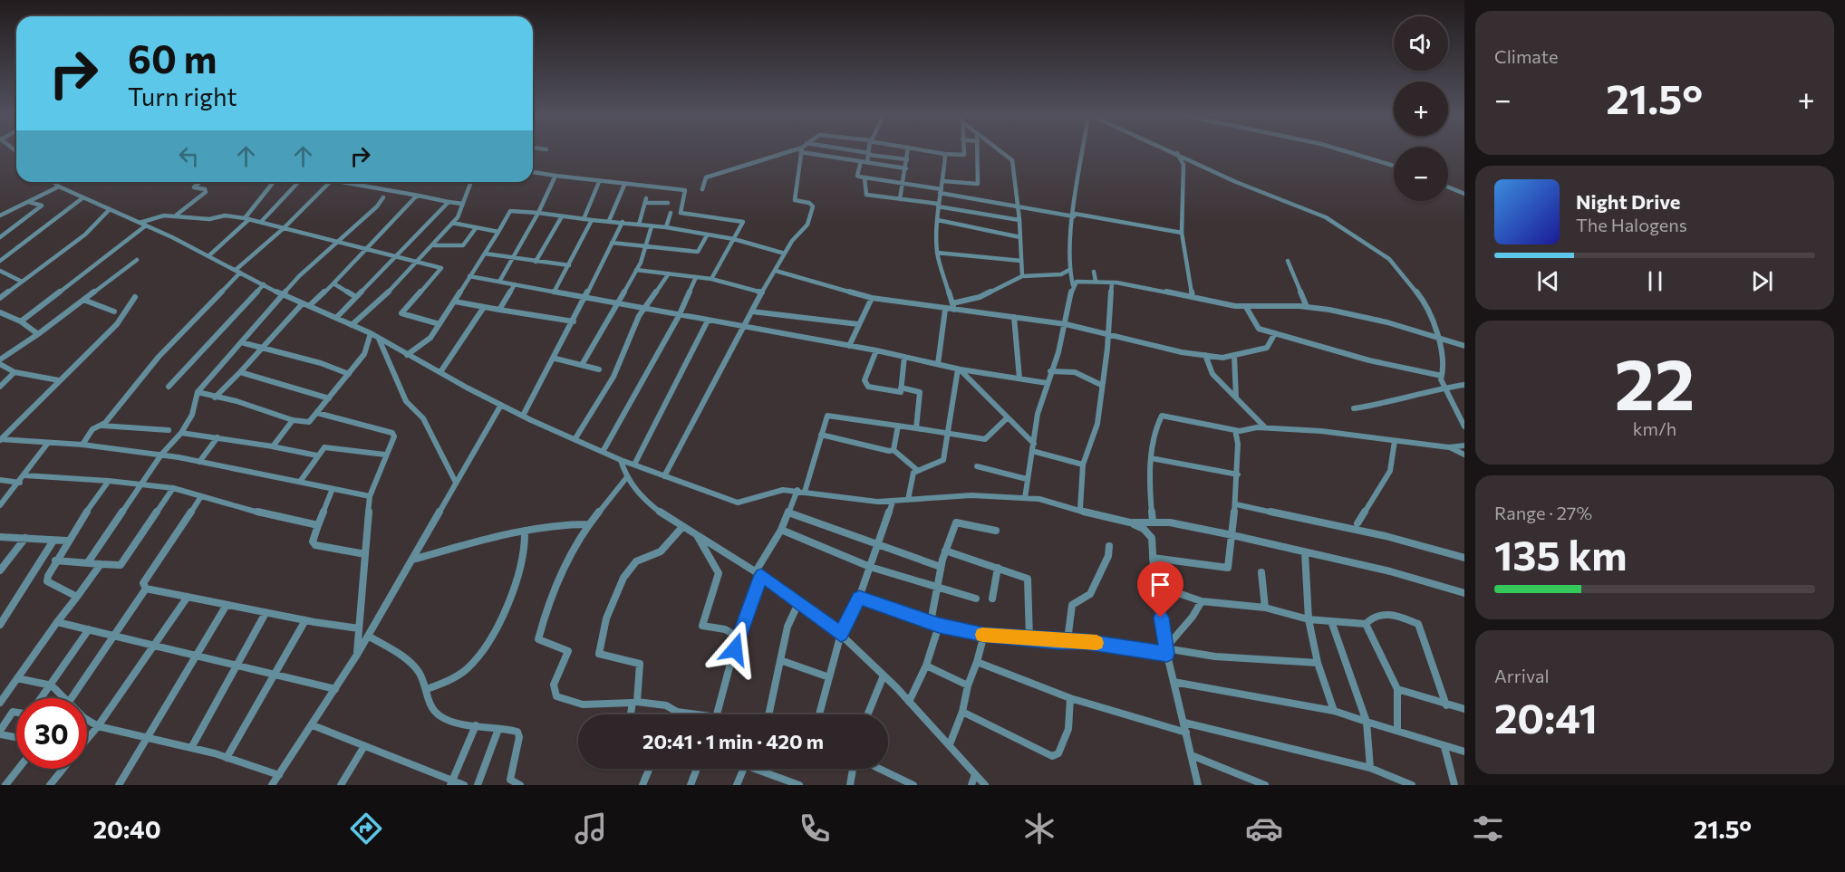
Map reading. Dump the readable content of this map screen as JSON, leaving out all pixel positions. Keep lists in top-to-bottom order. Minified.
{"page":{"tile":["Climate",["22","km/h"],["Range · 27%","135 km"],["Arrival","20:41"]],"map_buttons":["+","−"],"turn":["60 m","Turn right"],"heat":["−","21.5°","+"],"song":["Night Drive","The Halogens"],"limit":"30","trip":"20:41 · 1 min · 420 m","tabs":["20:40","21.5°"]}}
